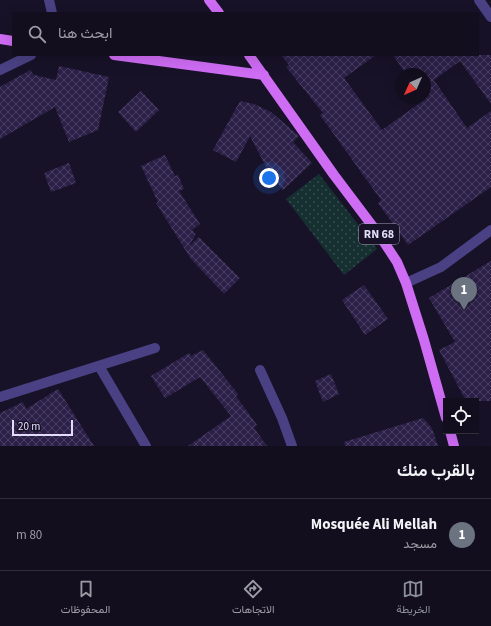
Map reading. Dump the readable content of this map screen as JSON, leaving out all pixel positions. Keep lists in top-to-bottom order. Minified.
{"streets":{"main road":["RN 68"]},"scale_bar":"20 m","north":"bottom left","page":{"search":"ابحث هنا","pins":"1","scale":"20 m","heading":"بالقرب منك","list":[{"mark":"1","name":"Mosquée Ali Mellah","note":"مسجد","value":"80 m"}],"nav":["الخريطة","الاتجاهات","المحفوظات"]}}
